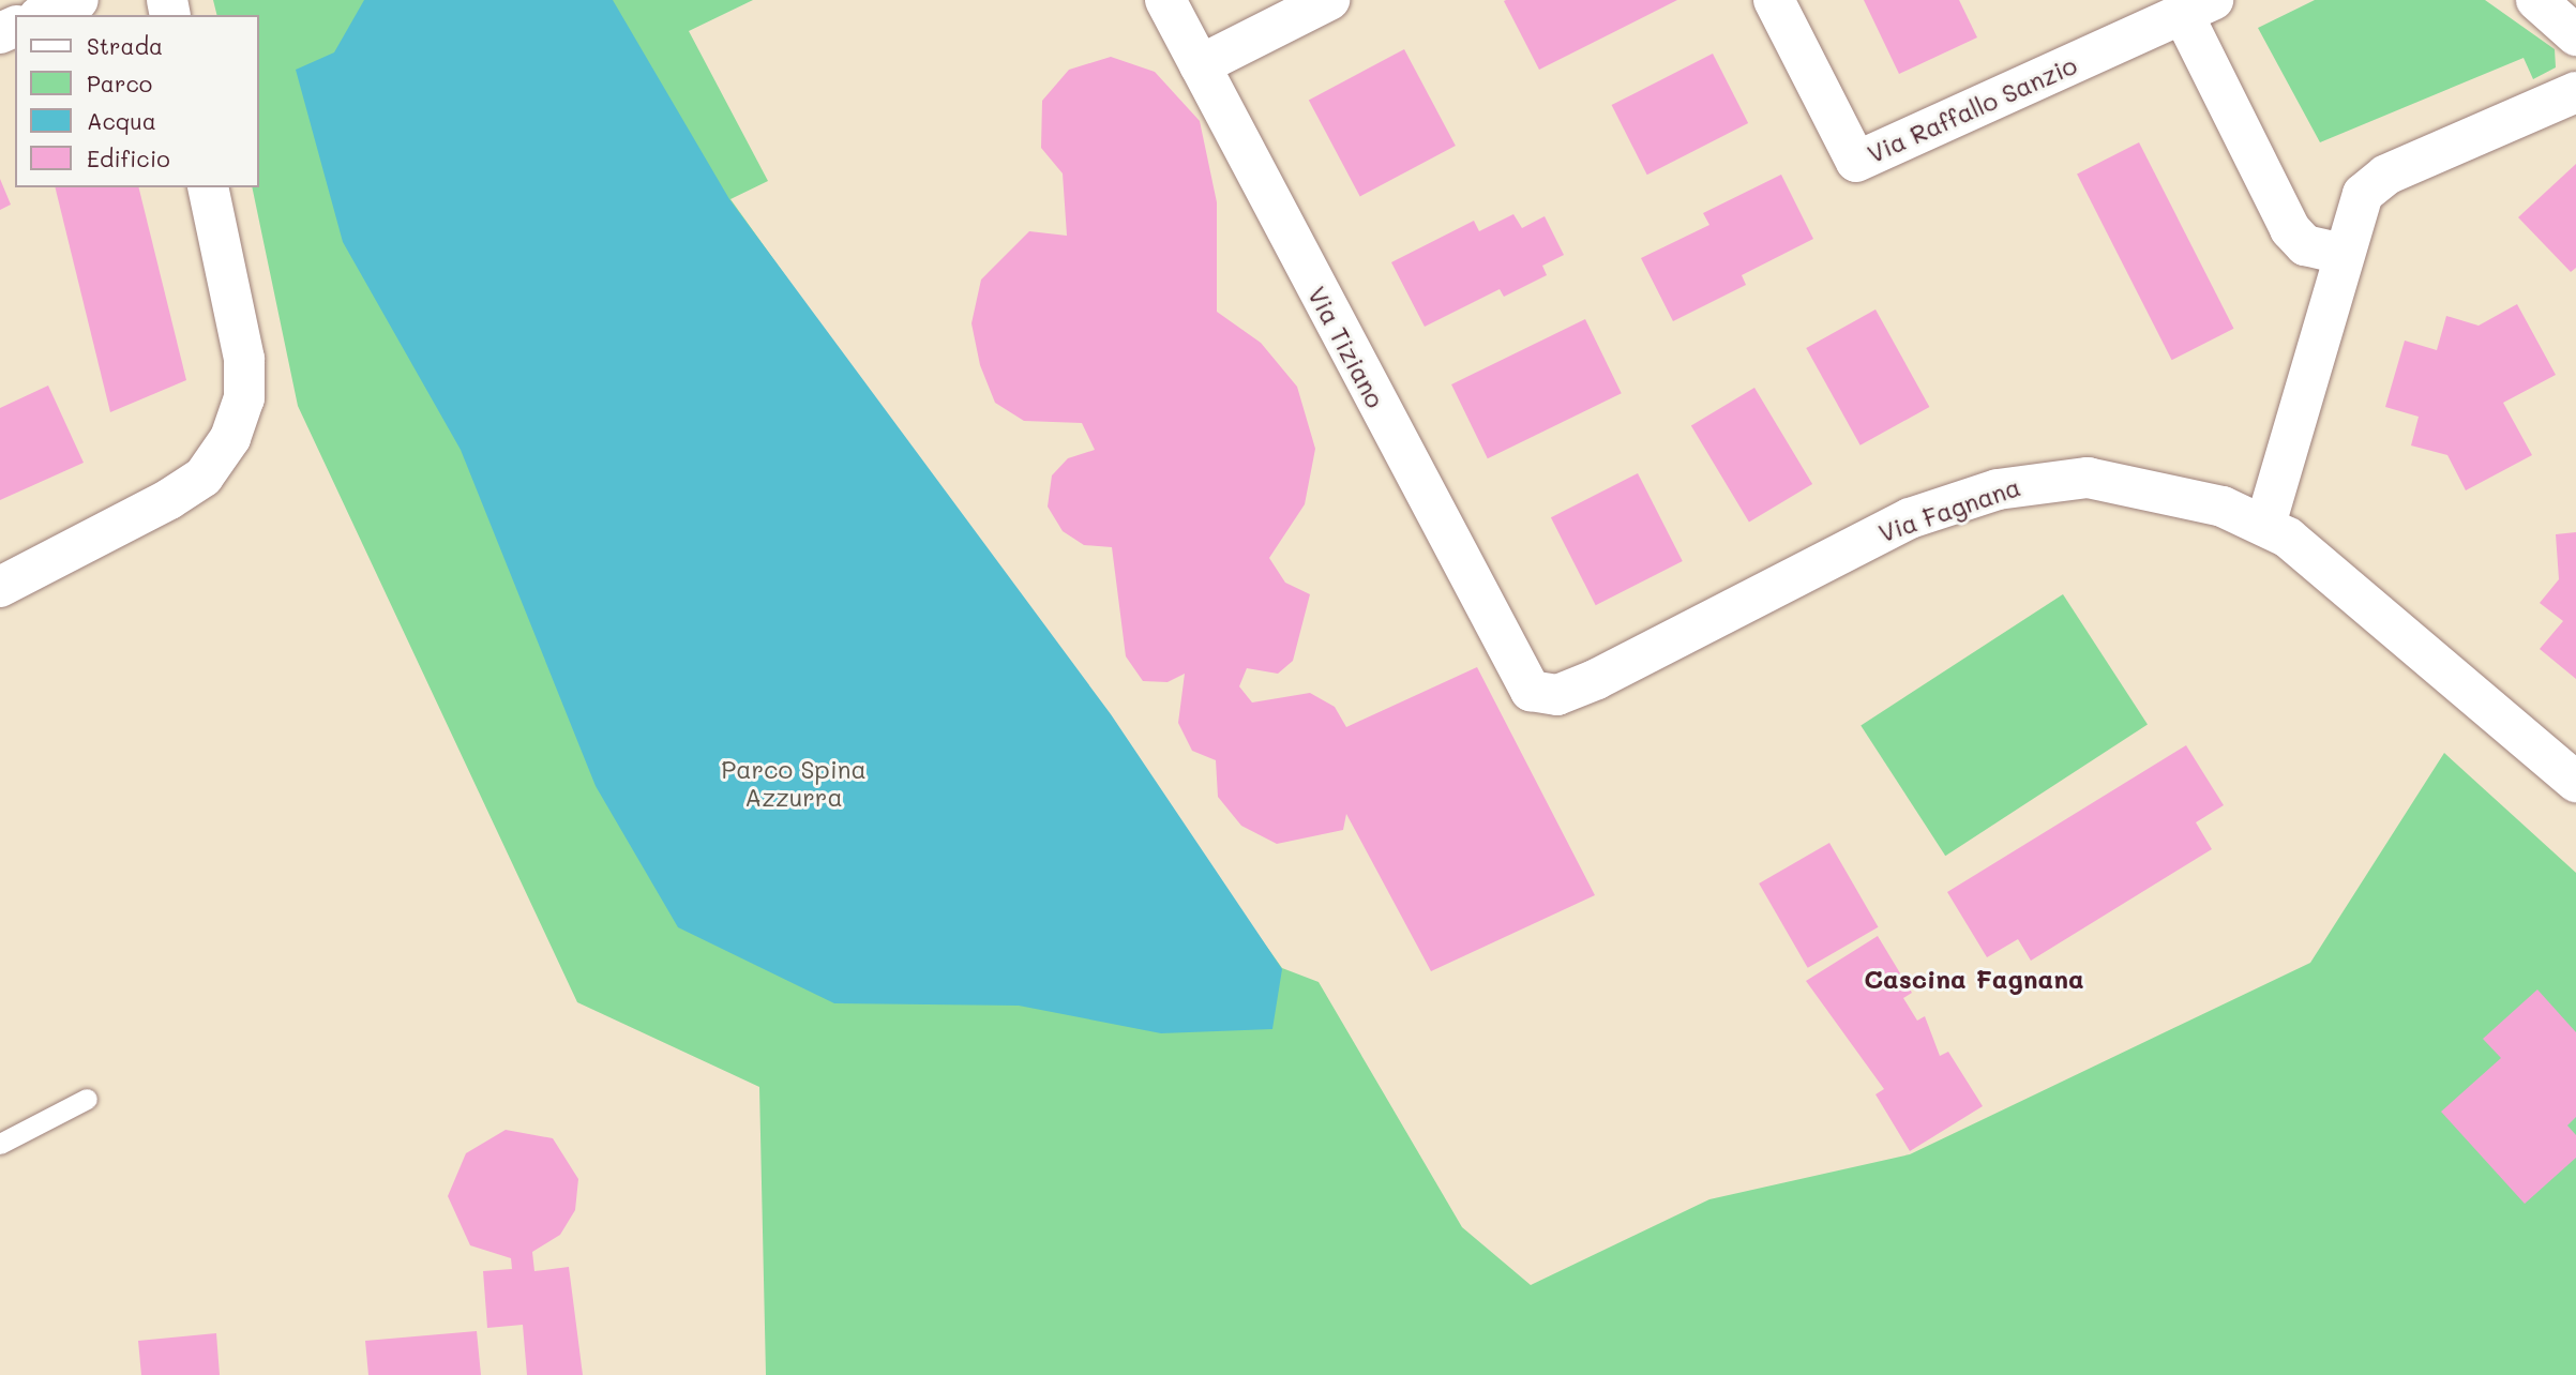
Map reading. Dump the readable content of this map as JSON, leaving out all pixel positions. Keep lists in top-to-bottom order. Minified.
{"streets":{"street":["Via Raffallo Sanzio","Via Tiziano","Via Fagnana"]},"crossings":[["Via Tiziano","Via Fagnana"]],"districts":["Cascina Fagnana"],"parks":["Parco Spina Azzurra"],"legend":["Strada","Parco","Acqua","Edificio"]}
